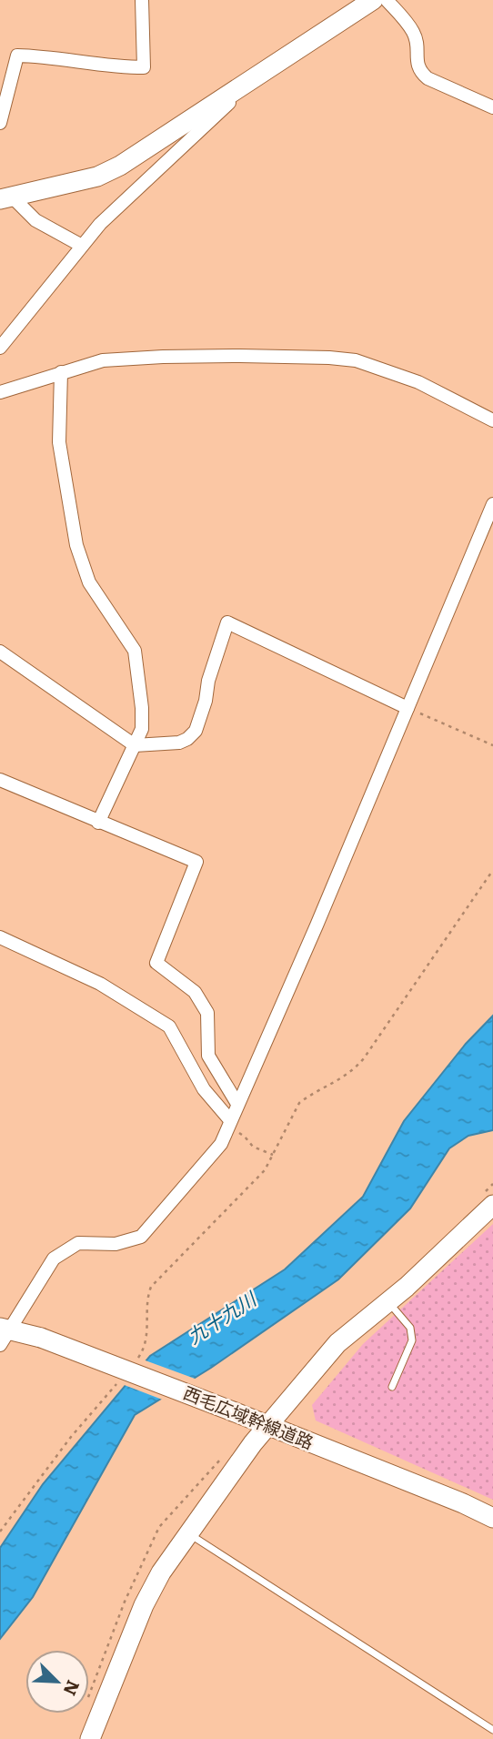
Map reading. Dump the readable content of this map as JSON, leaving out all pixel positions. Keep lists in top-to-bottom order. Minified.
{"streets":{"street":["西毛広域幹線道路"]},"water":["九十九川"],"north":"bottom right"}
